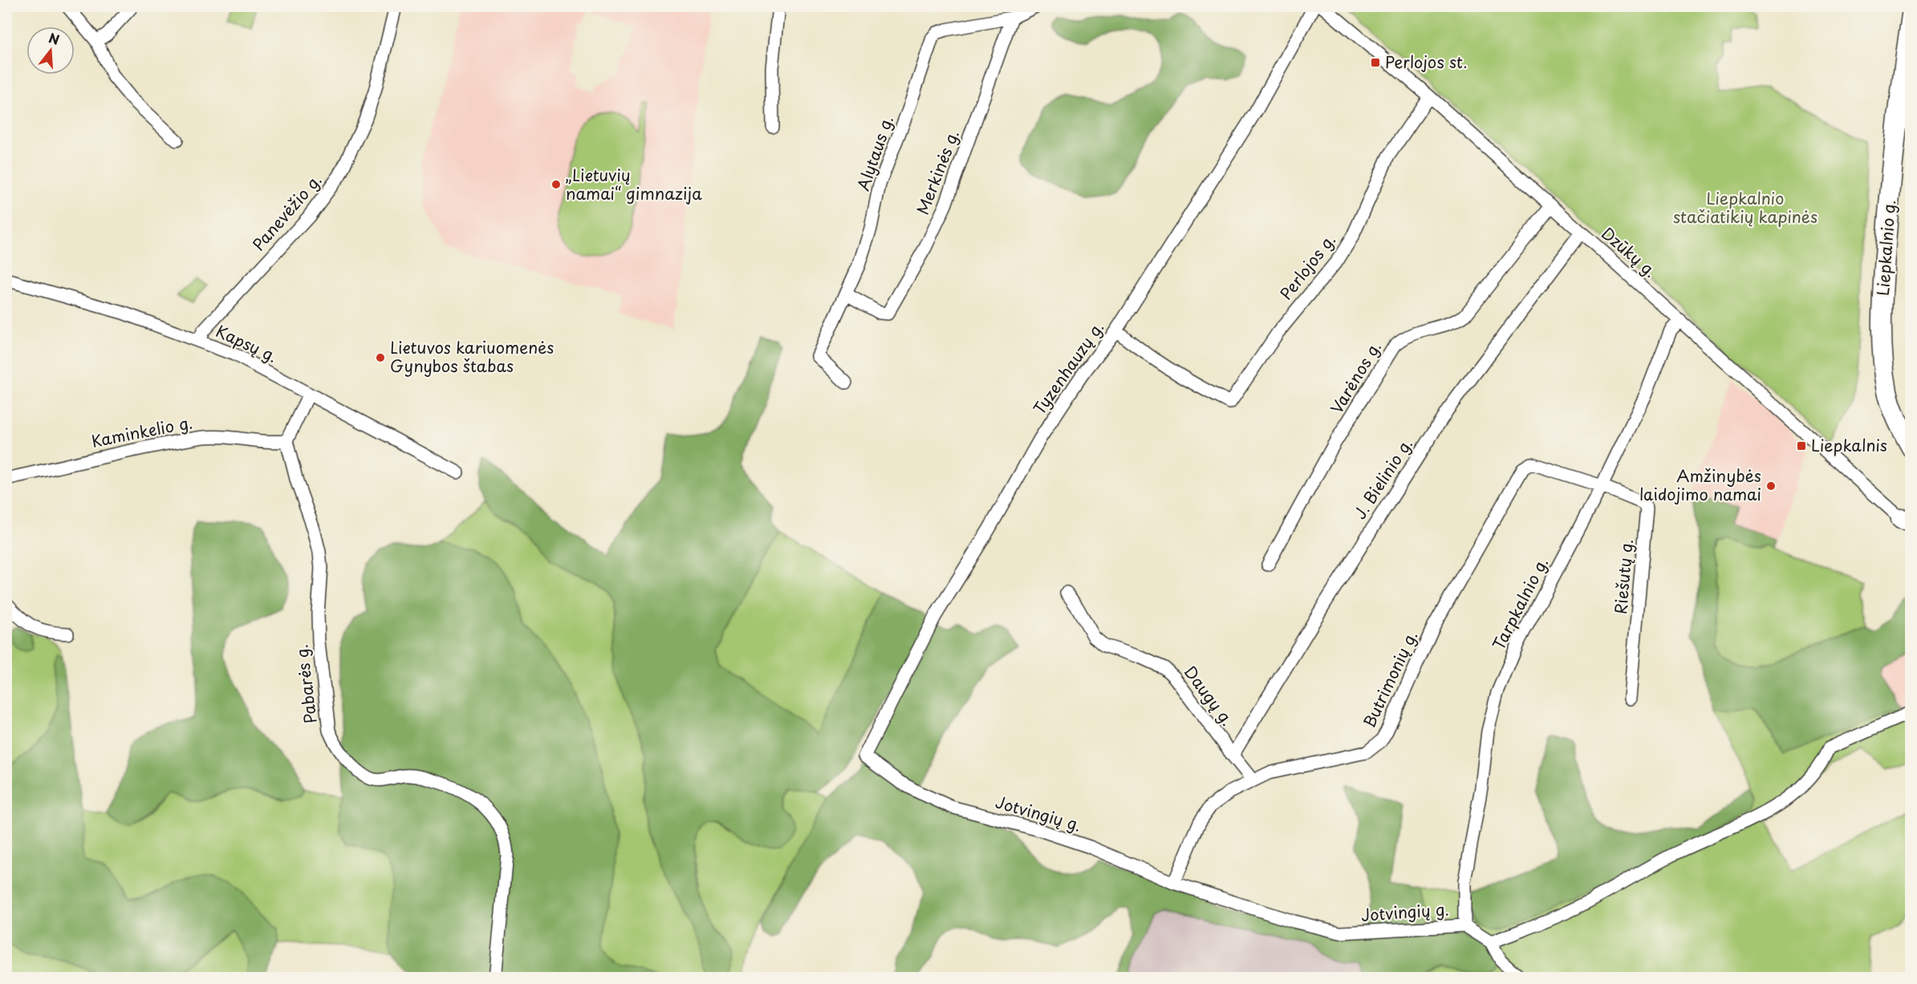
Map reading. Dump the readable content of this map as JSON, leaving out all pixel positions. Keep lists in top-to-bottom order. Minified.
{"streets":{"main road":["Liepkalnio g."],"street":["Alytaus g.","Merkinės g.","Panevėžio g.","Dzūkų g.","Perlojos g.","Kapsų g.","Tyzenhauzų g.","Varėnos g.","Kaminkelio g.","J. Bielinio g.","Riešutų g.","Tarpkalnio g.","Butrimonių g.","Pabarės g.","Daugų g.","Jotvingių g."]},"crossings":[["Alytaus g.","Merkinės g."],["Panevėžio g.","Kapsų g."],["Dzūkų g.","Perlojos g."],["Dzūkų g.","Varėnos g."],["Dzūkų g.","J. Bielinio g."],["Dzūkų g.","Tarpkalnio g."],["Perlojos g.","Tyzenhauzų g."],["Tyzenhauzų g.","Jotvingių g."],["Kaminkelio g.","Pabarės g."],["J. Bielinio g.","Daugų g."],["Riešutų g.","Tarpkalnio g."],["Riešutų g.","Butrimonių g."],["Tarpkalnio g.","Butrimonių g."],["Tarpkalnio g.","Jotvingių g."],["Butrimonių g.","Daugų g."],["Butrimonių g.","Jotvingių g."]],"parks":["Liepkalnio stačiatikių kapinės"],"places":{"transit":["Perlojos st.","Liepkalnis"],"other":["„Lietuvių namai“ gimnazija","Lietuvos kariuomenės Gynybos štabas","Amžinybės laidojimo namai"]},"north":"top"}
